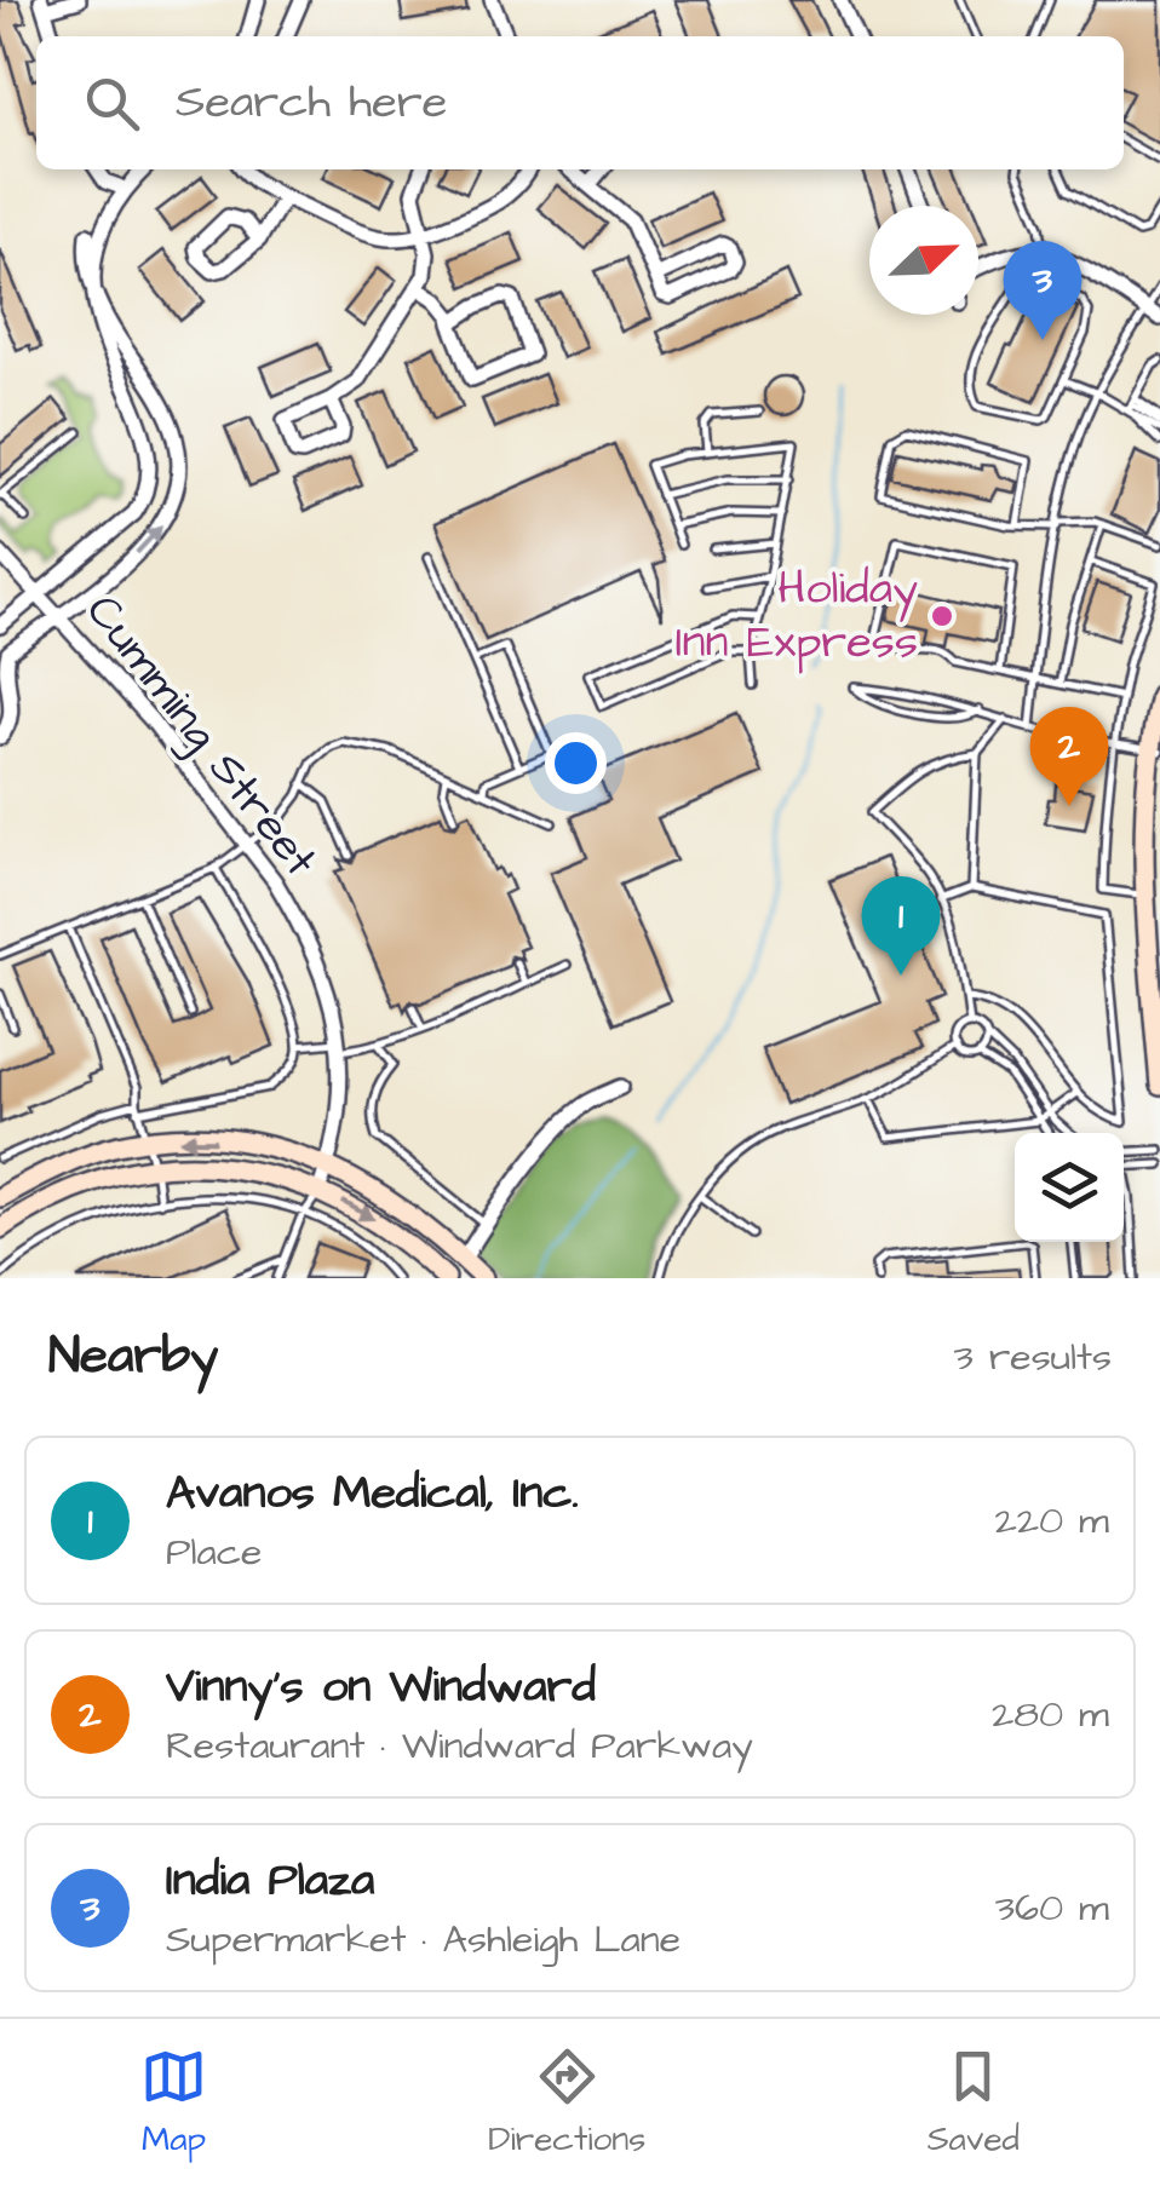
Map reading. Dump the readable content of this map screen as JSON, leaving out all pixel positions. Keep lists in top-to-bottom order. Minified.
{"streets":{"street":["Cumming Street"]},"places":["Holiday Inn Express"],"north":"top right","page":{"search":"Search here","pins":["3","2","1"],"heading":["Nearby","3 results"],"list":[{"mark":"1","name":"Avanos Medical, Inc.","note":"Place","value":"220 m"},{"mark":"2","name":"Vinny's on Windward","note":"Restaurant · Windward Parkway","value":"280 m"},{"mark":"3","name":"India Plaza","note":"Supermarket · Ashleigh Lane","value":"360 m"}],"nav":["Map","Directions","Saved"]}}
